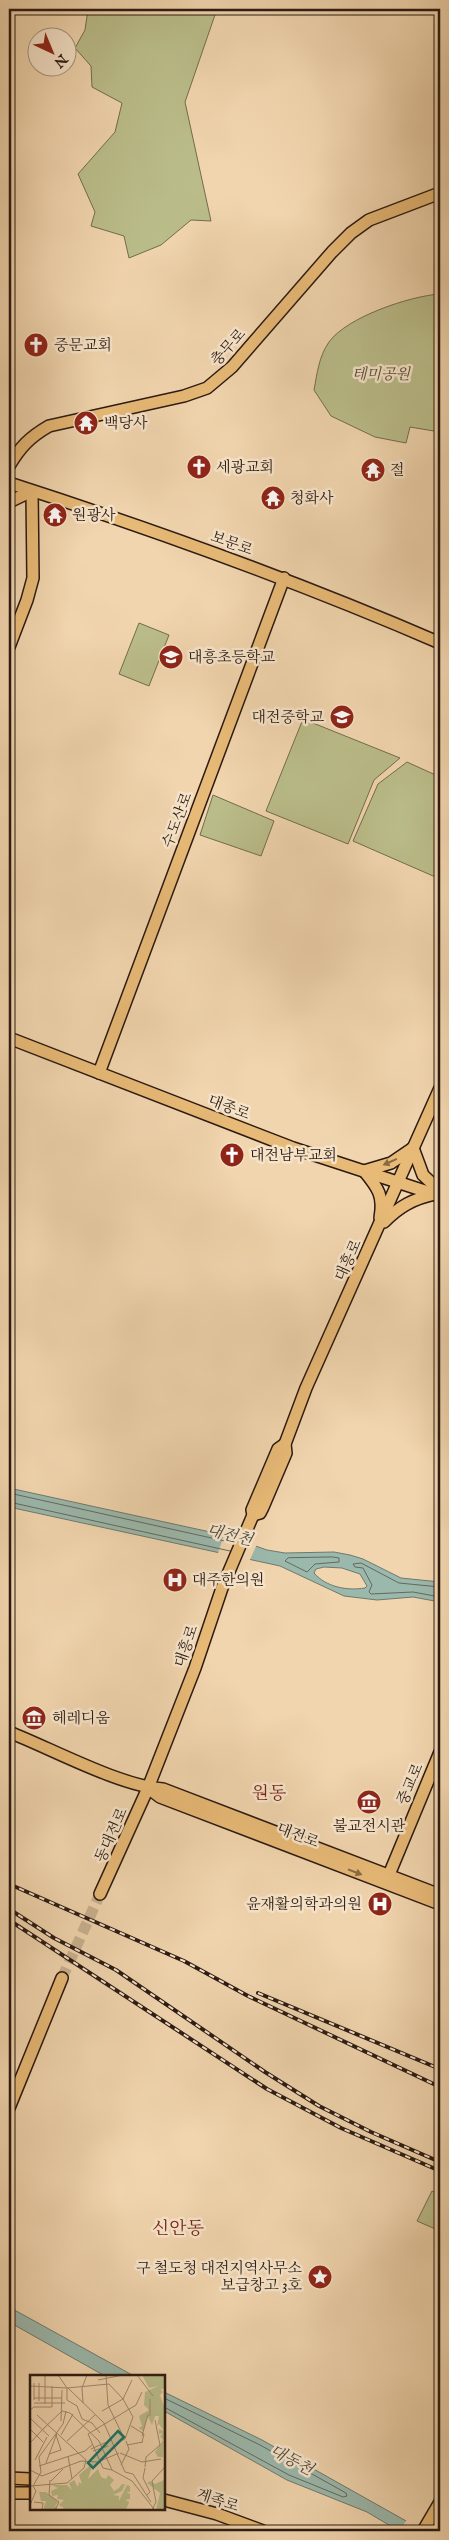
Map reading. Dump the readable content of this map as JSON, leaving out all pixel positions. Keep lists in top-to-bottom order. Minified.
{"streets":{"main road":["충무로","보문로","수도산로","대종로","대흥로","중교로","동대전로","대전로","계족로"]},"crossings":[["보문로","수도산로"],["수도산로","대종로"],["대종로","대흥로"],["대흥로","동대전로"],["대흥로","대전로"],["중교로","대전로"],["동대전로","대전로"]],"districts":["원동","신안동"],"water":["대전천","대동천"],"parks":["테미공원"],"places":{"church":["중문교회","세광교회","대전남부교회"],"temple":["백당사","절","청화사","원광사"],"school or university":["대흥초등학교","대전중학교"],"hospital":["대주한의원","윤재활의학과의원"],"museum":["헤레디움","불교전시관"],"place":["구 철도청 대전지역사무소 보급창고 3호"]},"north":"bottom right"}
